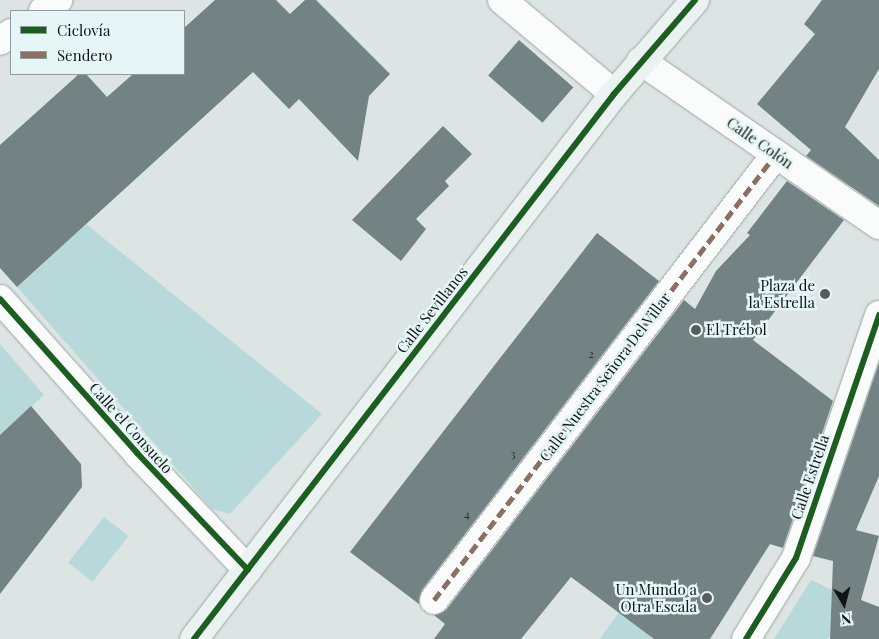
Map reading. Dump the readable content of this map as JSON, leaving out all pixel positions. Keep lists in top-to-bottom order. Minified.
{"streets":{"main road":["Calle Sevillanos"],"street":["Calle Colón","Calle Nuestra Señora Del Villar","Calle el Consuelo","Calle Estrella"]},"crossings":[["Calle Colón","Calle Sevillanos"],["Calle Colón","Calle Nuestra Señora Del Villar"],["Calle Sevillanos","Calle el Consuelo"]],"places":["Plaza de la Estrella","El Trébol","Un Mundo a Otra Escala"],"house_numbers":["2","3","4"],"legend":["Ciclovía","Sendero"],"north":"bottom"}
